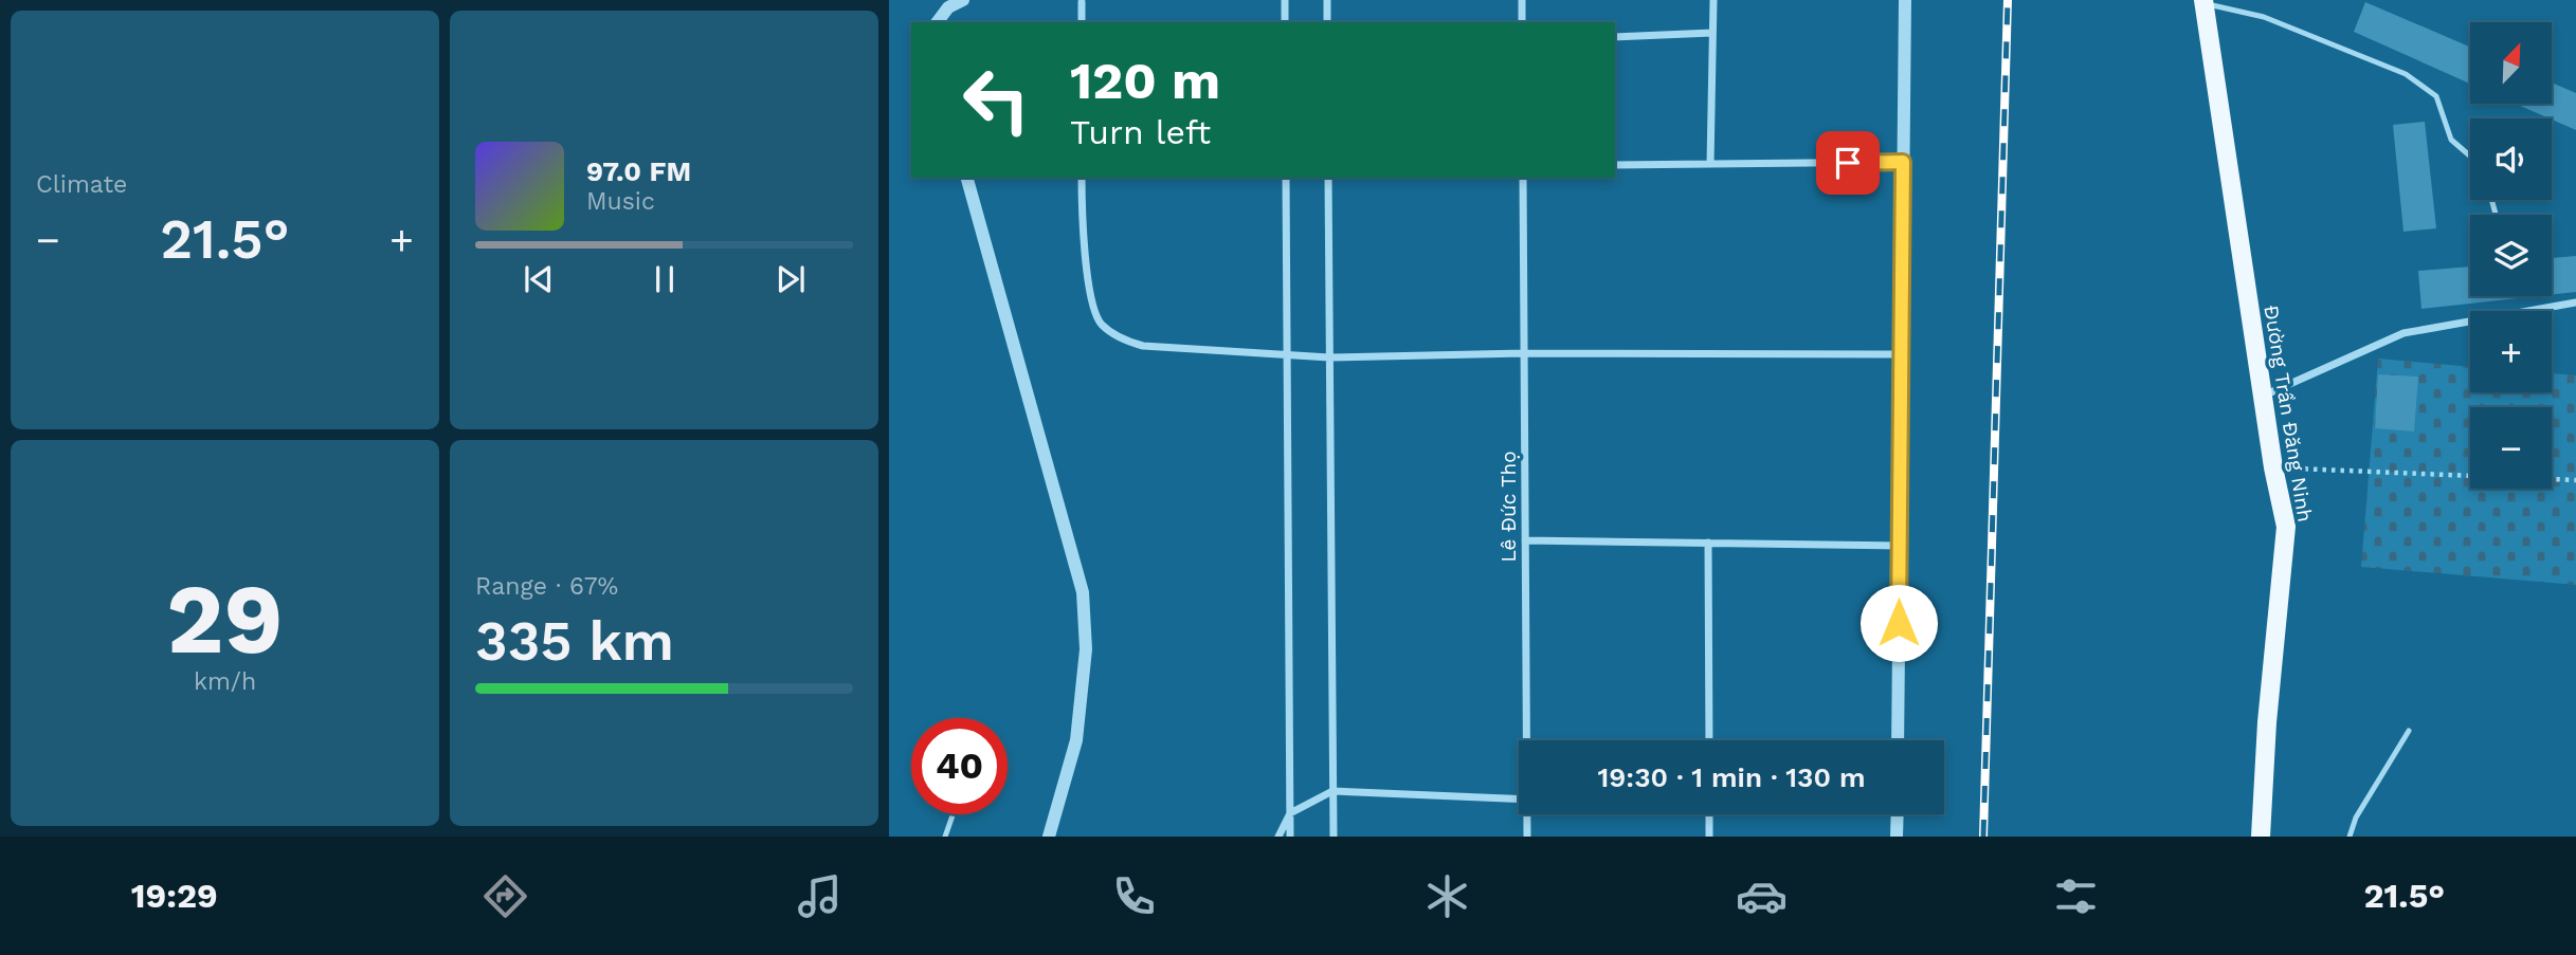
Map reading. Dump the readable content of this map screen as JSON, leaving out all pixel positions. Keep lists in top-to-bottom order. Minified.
{"streets":{"main road":["Đường Trần Đăng Ninh"],"street":["Lê Đức Thọ"]},"north":"top right","page":{"tile":["Climate",["29","km/h"],["Range · 67%","335 km"]],"map_buttons":["+","−"],"turn":["120 m","Turn left"],"song":["97.0 FM","Music"],"heat":["−","21.5°","+"],"limit":"40","trip":"19:30 · 1 min · 130 m","tabs":["19:29","21.5°"]}}
